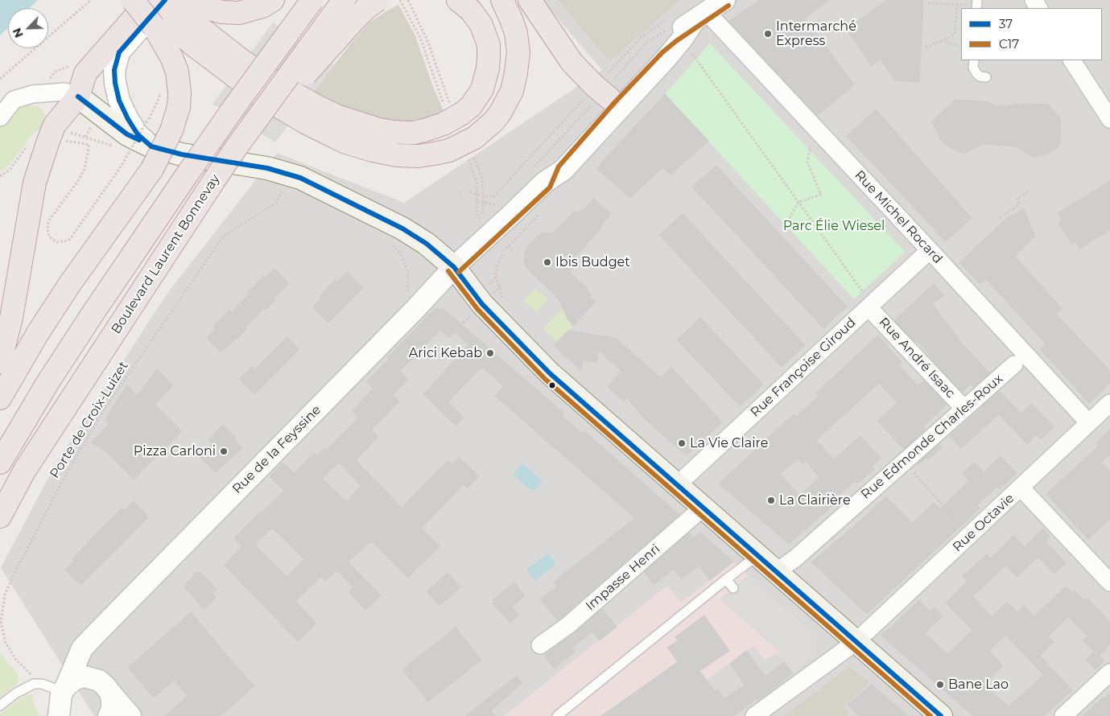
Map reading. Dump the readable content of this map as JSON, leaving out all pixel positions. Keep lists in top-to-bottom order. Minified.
{"streets":{"highway":["Boulevard Laurent Bonnevay"],"street":["Rue Michel Rocard","Rue André Isaac","Rue Françoise Giroud","Rue Edmonde Charles-Roux","Rue de la Feyssine","Rue Octavie","Impasse Henri"],"path":["Porte de Croix-Luizet"]},"crossings":[["Rue Michel Rocard","Rue Françoise Giroud"],["Rue Michel Rocard","Rue Octavie"],["Rue André Isaac","Rue Françoise Giroud"],["Rue André Isaac","Rue Edmonde Charles-Roux"],["Porte de Croix-Luizet","Rue de la Feyssine"]],"parks":["Parc Élie Wiesel"],"places":["Intermarché Express","Ibis Budget","Arici Kebab","La Vie Claire","Pizza Carloni","La Clairière","Bane Lao"],"lines":["transit line 37","transit line C17"],"legend":["37","C17"],"north":"bottom left"}
